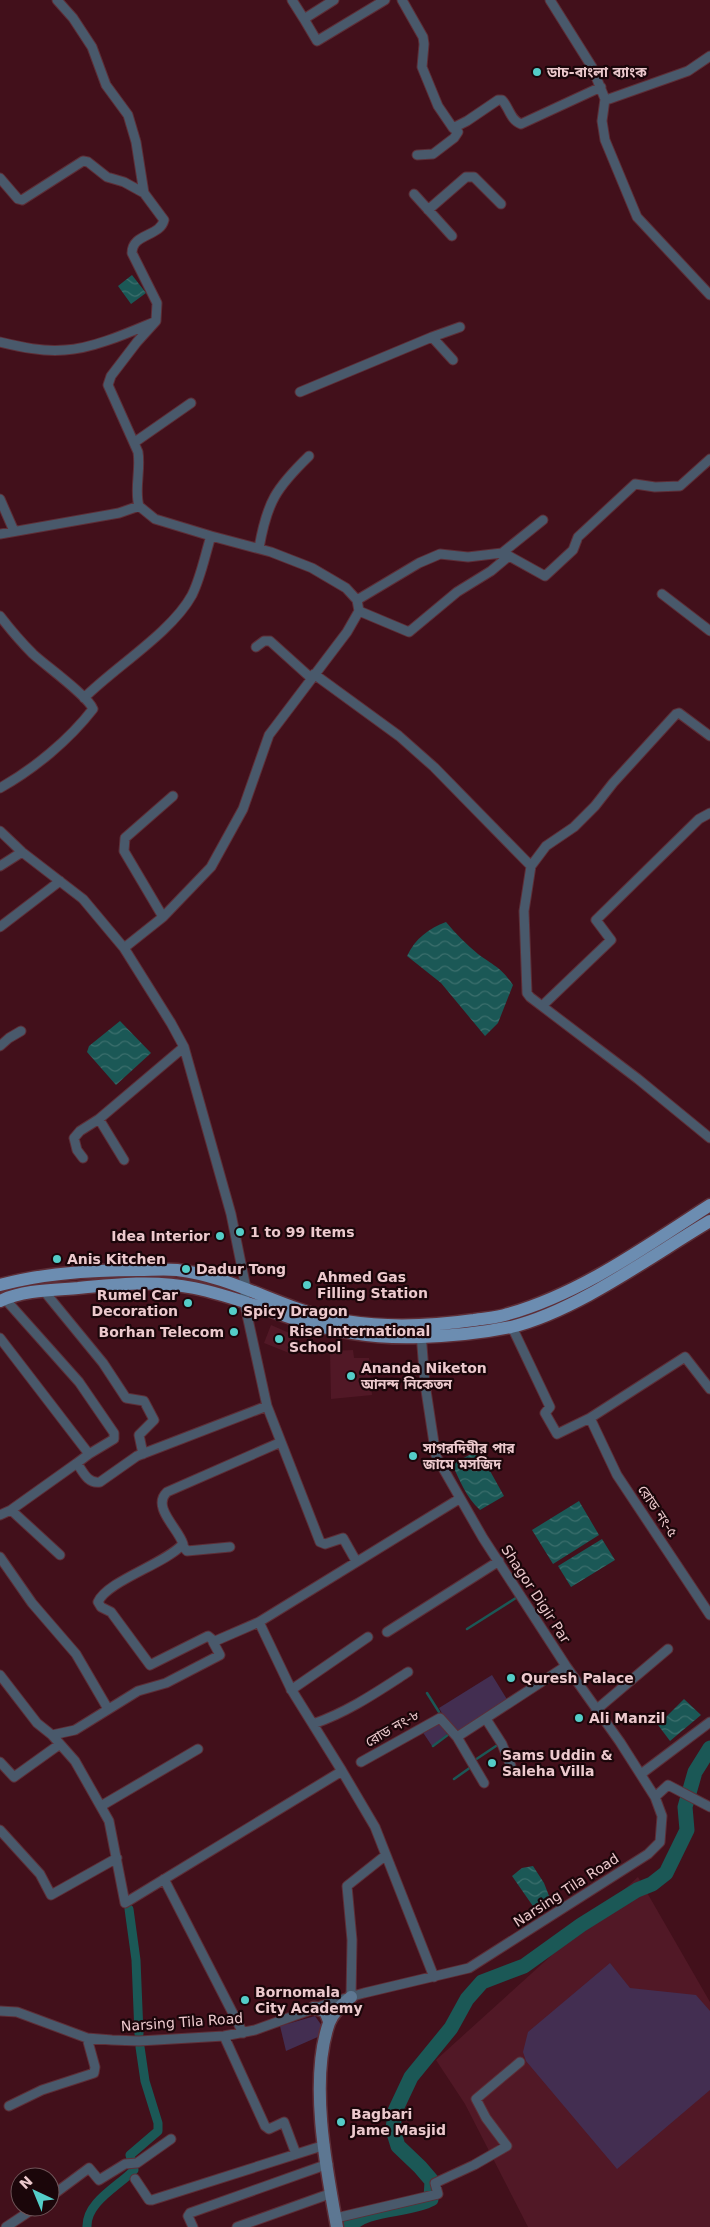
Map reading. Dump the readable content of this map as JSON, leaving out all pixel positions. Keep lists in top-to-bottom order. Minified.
{"streets":{"street":["রোড নং-৫","Shagor Digir Par","রোড নং-৮","Narsing Tila Road"]},"crossings":[["Shagor Digir Par","Narsing Tila Road"]],"places":["ডাচ-বাংলা ব্যাংক","1 to 99 Items","Idea Interior","Anis Kitchen","Dadur Tong","Ahmed Gas Filling Station","Rumel Car Decoration","Spicy Dragon","Borhan Telecom","Rise International School","Ananda Niketon আনন্দ নিকেতন","সাগরদিঘীর পার জামে মসজিদ","Quresh Palace","Ali Manzil","Sams Uddin & Saleha Villa","Bornomala City Academy","Bagbari Jame Masjid"],"north":"top left"}
